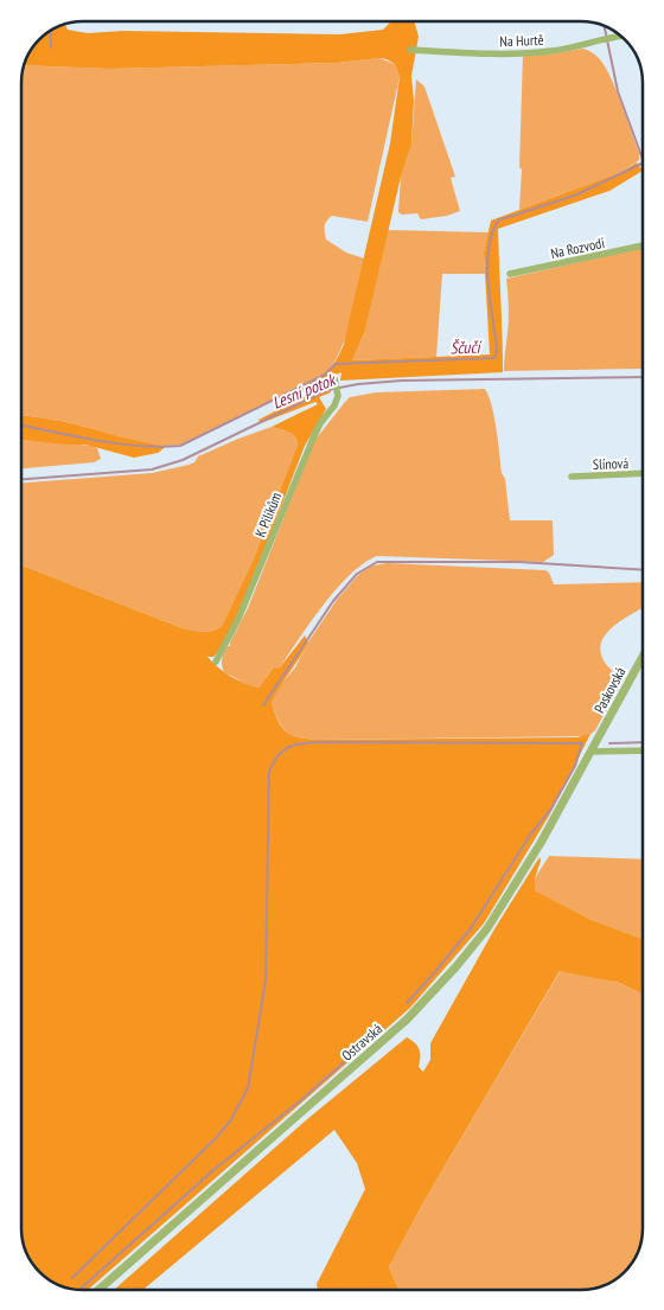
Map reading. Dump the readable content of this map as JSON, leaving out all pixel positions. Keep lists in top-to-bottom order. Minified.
{"streets":{"street":["Na Hurtě","Na Rozvodí","Slínová","K Pilíkům","Paskovská","Ostravská"]},"crossings":[["Paskovská","Ostravská"]],"water":["Ščučí","Lesní potok"]}
